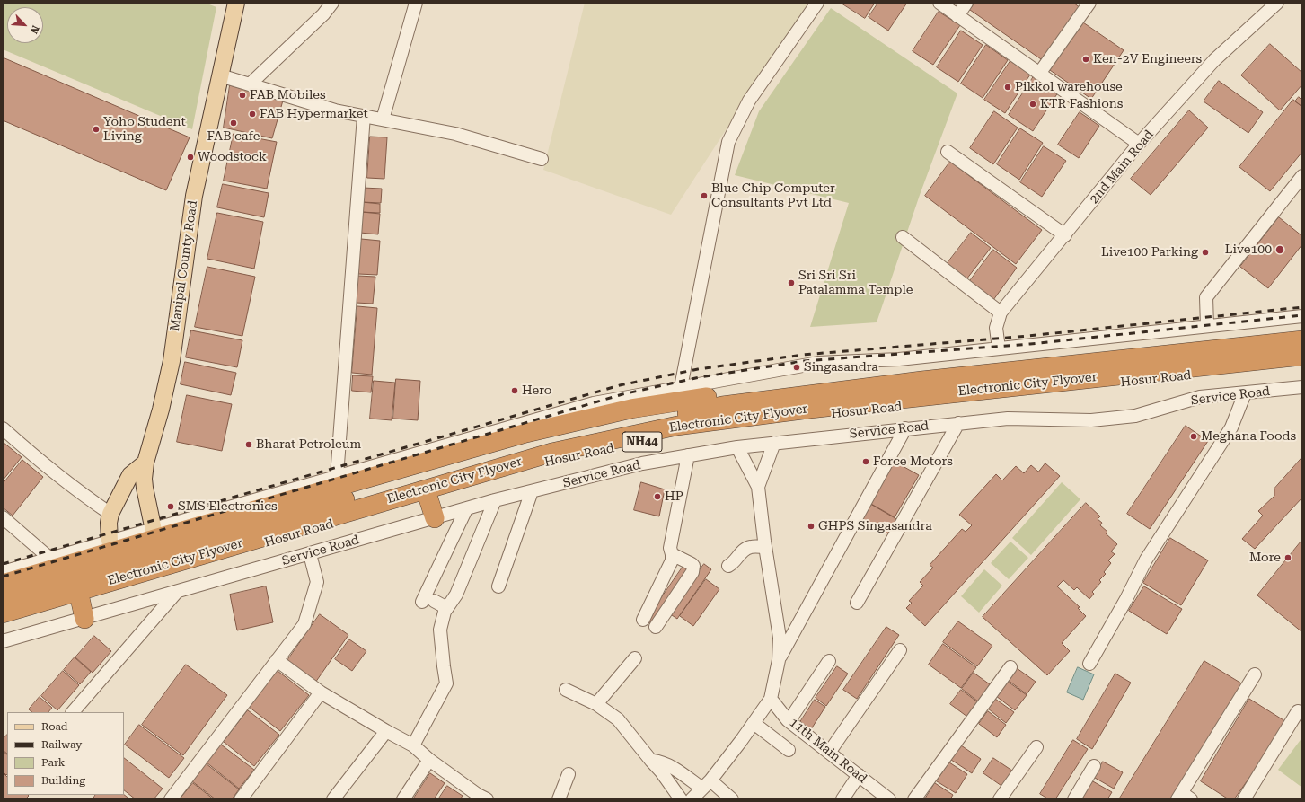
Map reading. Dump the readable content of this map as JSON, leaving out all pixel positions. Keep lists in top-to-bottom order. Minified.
{"streets":{"highway":["Hosur Road","Electronic City Flyover","NH44"],"main road":["Manipal County Road"],"street":["2nd Main Road","Service Road","11th Main Road"]},"places":["Ken-2V Engineers","Pikkol warehouse","FAB Mobiles","KTR Fashions","FAB Hypermarket","FAB cafe","Yoho Student Living","Woodstock","Blue Chip Computer Consultants Pvt Ltd","Live100","Live100 Parking","Sri Sri Sri Patalamma Temple","Singasandra","Hero","Meghana Foods","Bharat Petroleum","Force Motors","HP","SMS Electronics","GHPS Singasandra","More"],"legend":["Road","Railway","Park","Building"],"north":"bottom right"}
